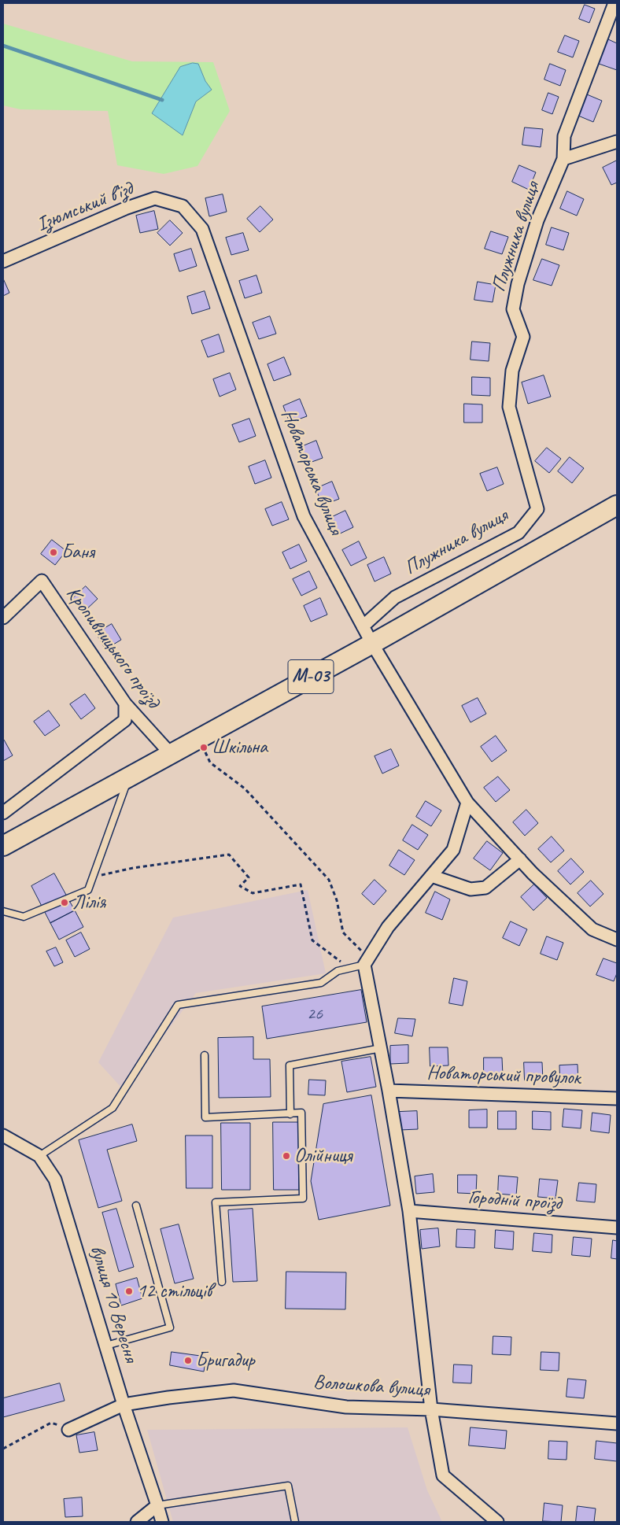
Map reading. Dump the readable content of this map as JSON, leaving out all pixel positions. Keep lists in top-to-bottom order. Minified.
{"streets":{"highway":["М-03"],"street":["Ізюмський в’їзд","Плужника вулиця","Новаторська вулиця","Кропивницького проїзд","Новаторський провулок","Городній проїзд","вулиця 10 Вересня","Волошкова вулиця"]},"crossings":[["Ізюмський в’їзд","Новаторська вулиця"],["Плужника вулиця","Новаторська вулиця"],["Новаторська вулиця","М-03"],["Кропивницького проїзд","М-03"],["вулиця 10 Вересня","Волошкова вулиця"]],"places":["Баня","Шкільна","Лілія","Олійниця","12 стільців","Бригадир"],"house_numbers":["26"]}
